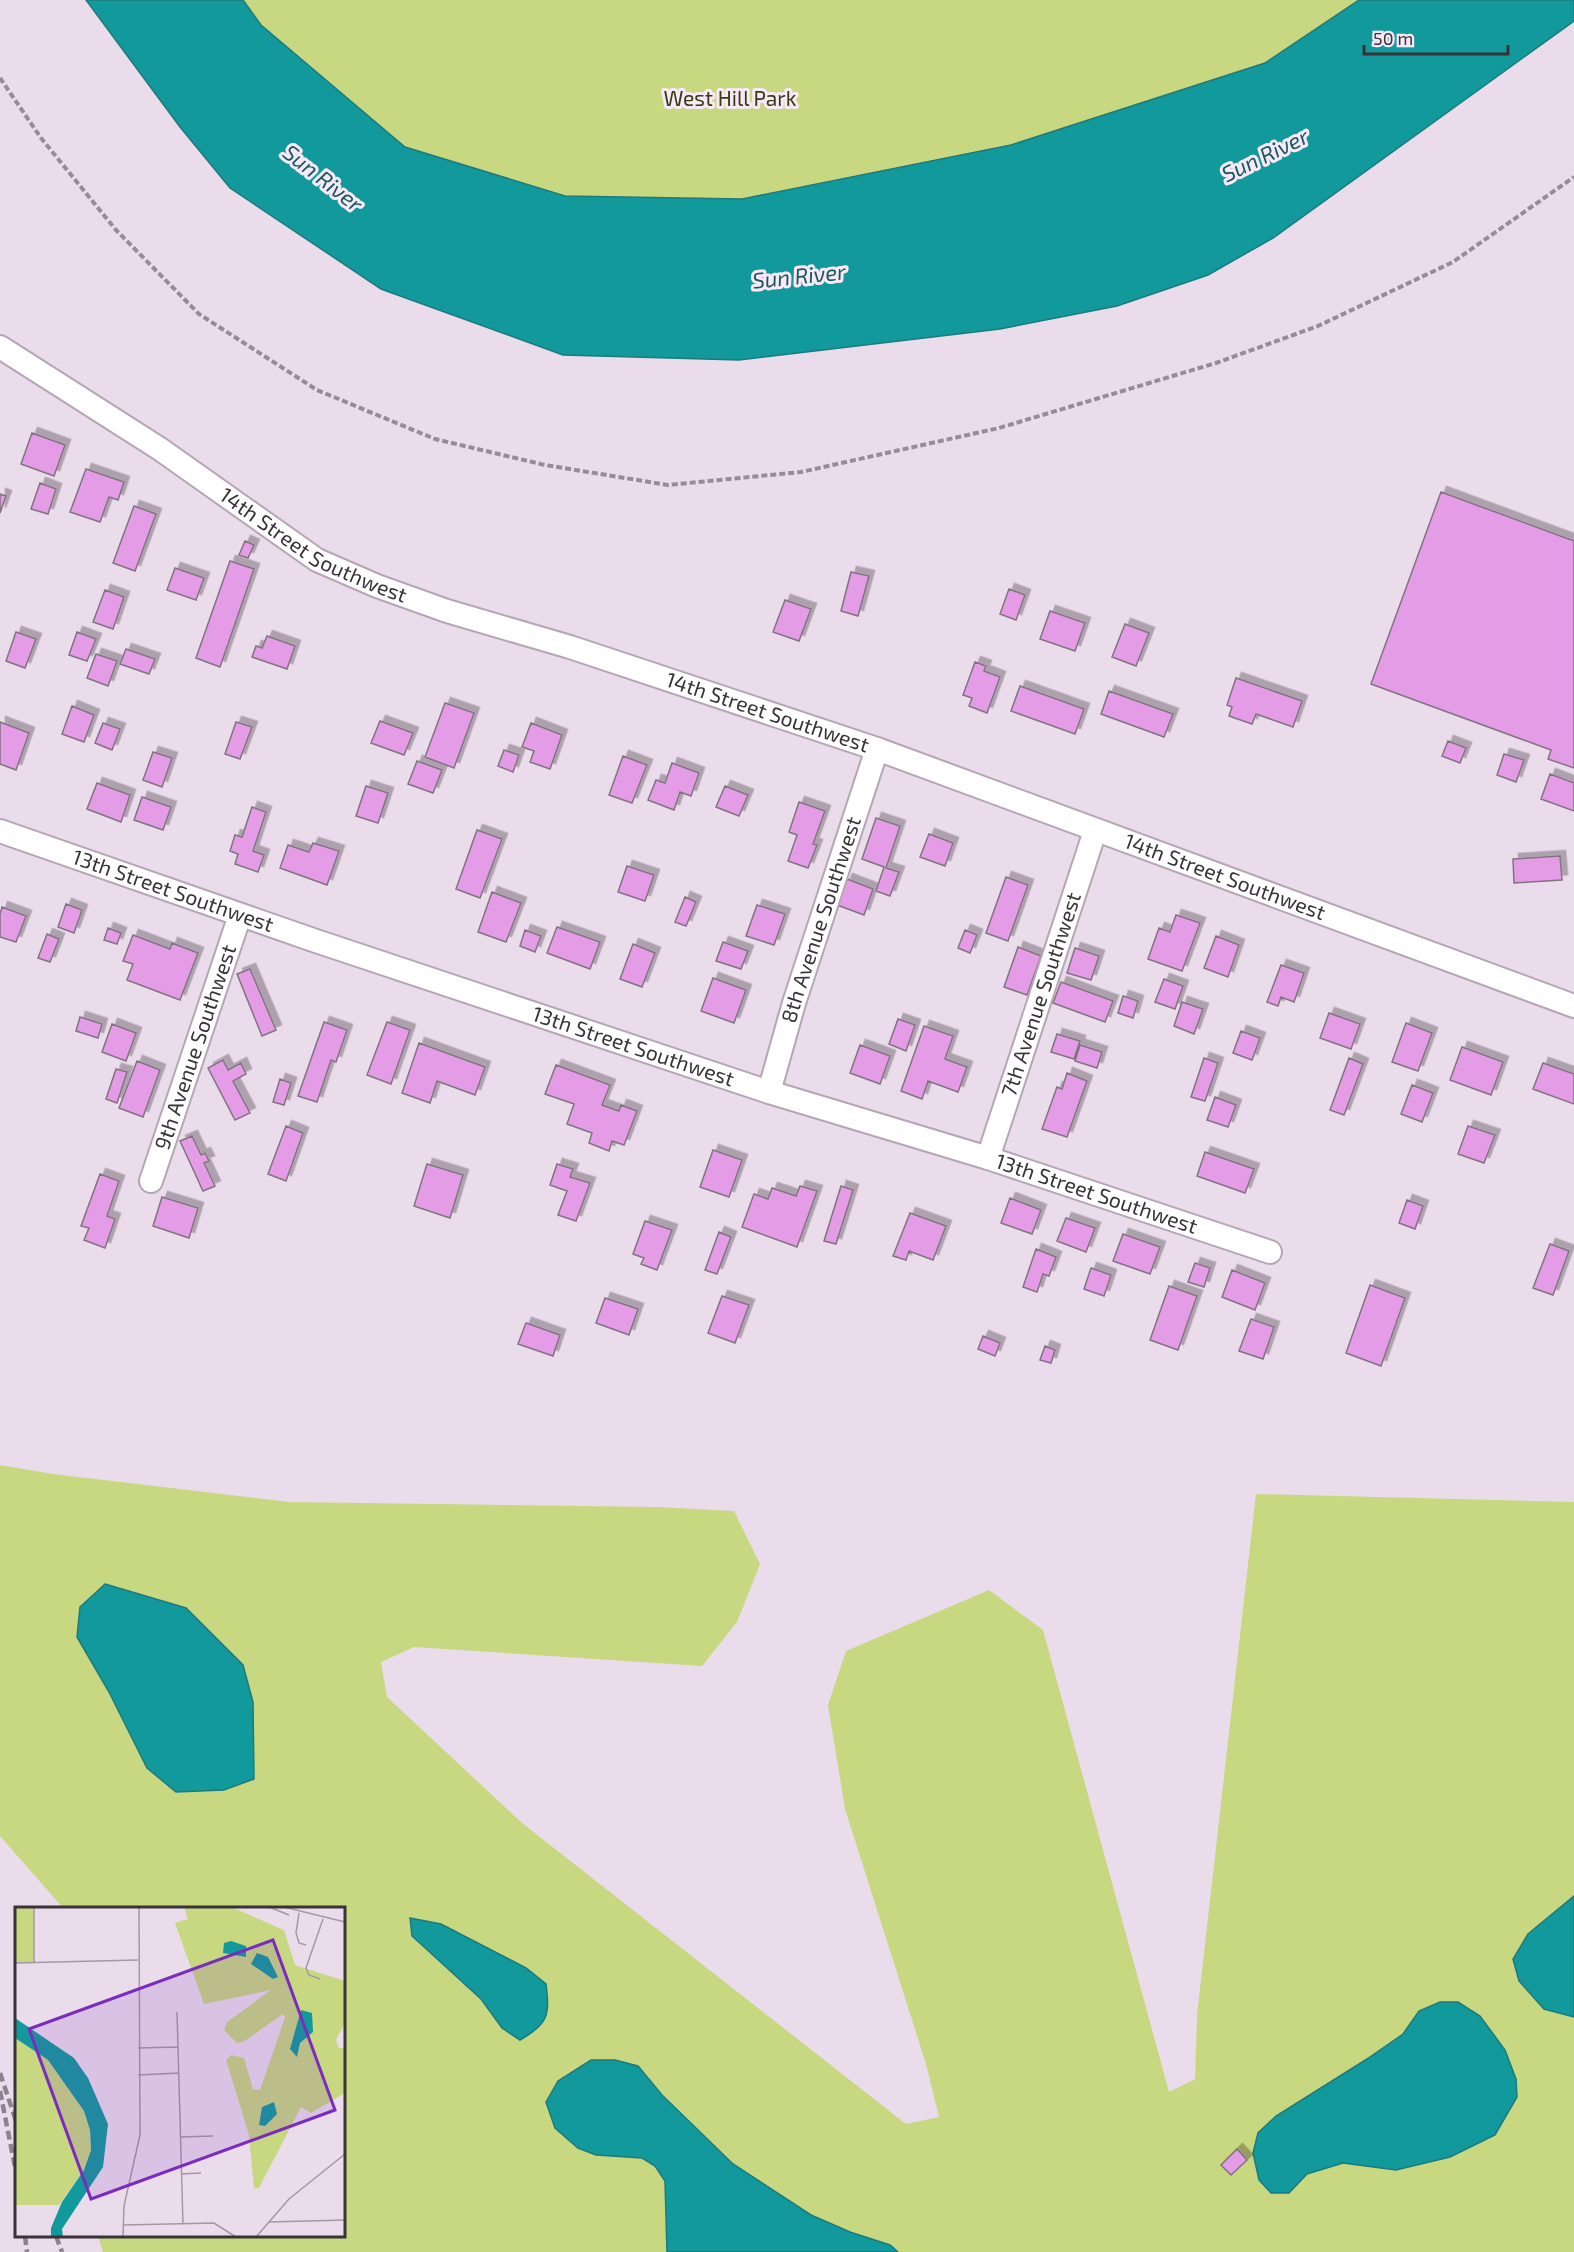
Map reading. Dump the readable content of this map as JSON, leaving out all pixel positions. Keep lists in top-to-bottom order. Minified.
{"streets":{"street":["14th Street Southwest","13th Street Southwest","8th Avenue Southwest","7th Avenue Southwest","9th Avenue Southwest"]},"crossings":[["14th Street Southwest","8th Avenue Southwest"],["14th Street Southwest","7th Avenue Southwest"],["13th Street Southwest","8th Avenue Southwest"],["13th Street Southwest","7th Avenue Southwest"],["13th Street Southwest","9th Avenue Southwest"]],"water":["Sun River"],"parks":["West Hill Park"],"scale_bar":"50 m"}
